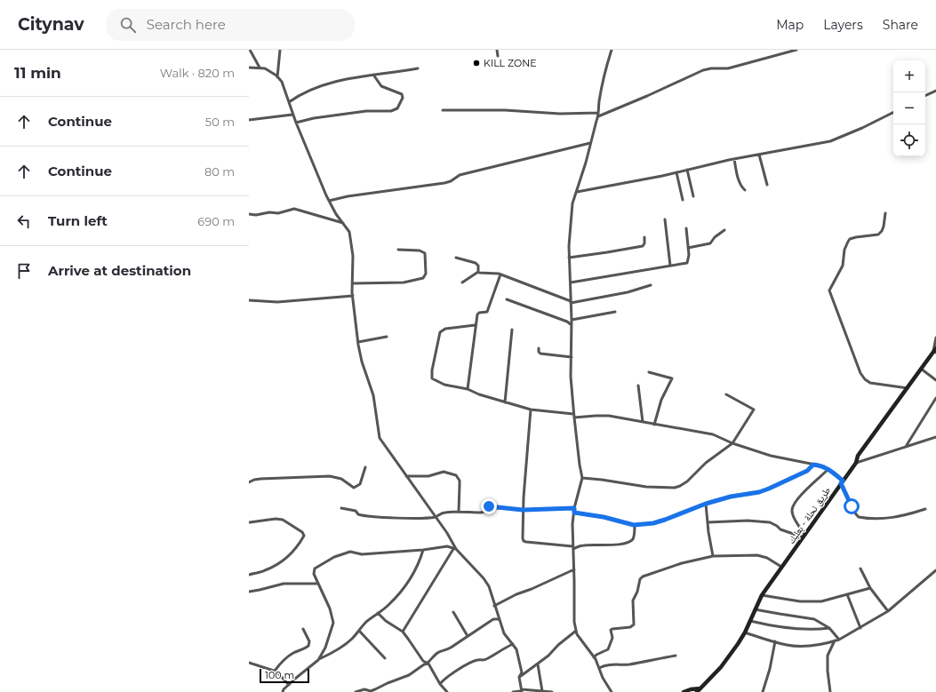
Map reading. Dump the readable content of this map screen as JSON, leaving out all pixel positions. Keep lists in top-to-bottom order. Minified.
{"streets":{"street":["طريق نحلة - بعلبك"]},"places":["KILL ZONE"],"scale_bar":"100 m","page":{"header":"Citynav","search":"Search here","nav":["Map","Layers","Share"],"heading":["11 min","Walk · 820 m"],"map_buttons":["+","−"],"list":[["Continue","50 m"],["Continue","80 m"],["Turn left","690 m"],"Arrive at destination"],"scale":"100 m"}}
